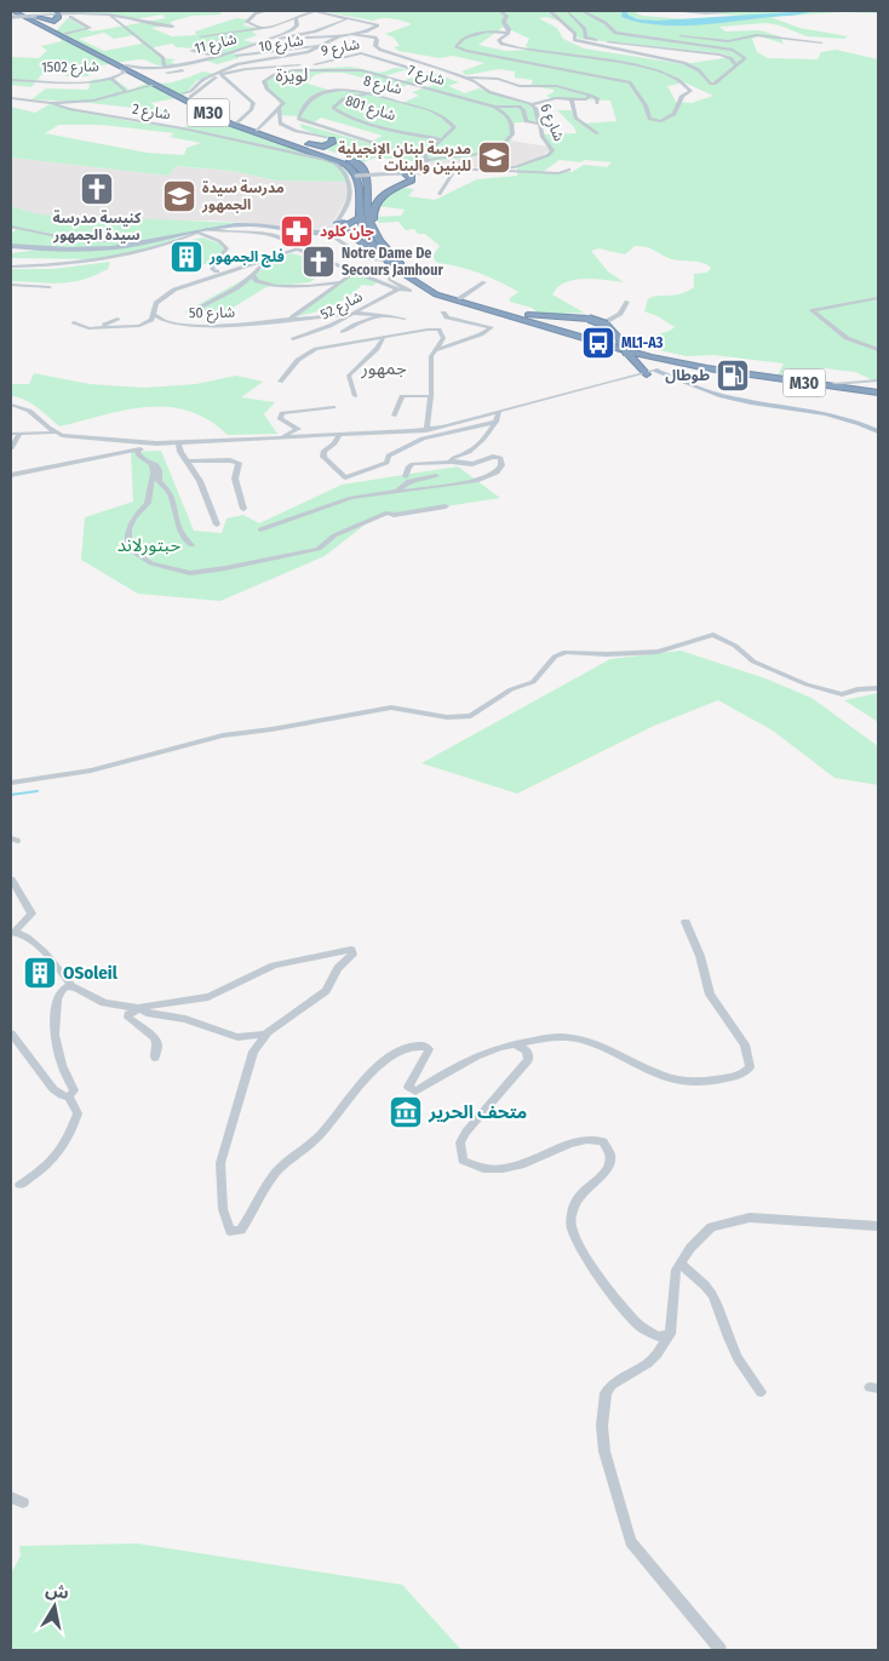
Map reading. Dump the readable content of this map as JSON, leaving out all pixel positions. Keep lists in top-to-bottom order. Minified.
{"streets":{"highway":["M30"],"street":["شارع 11","شارع 10","شارع 9","شارع 1502","شارع 7","شارع 8","شارع 801","شارع 2","شارع 6","شارع 52","شارع 50"]},"crossings":[["شارع 10","شارع 9"],["شارع 10","M30"],["شارع 10","شارع 6"],["شارع 1502","M30"],["شارع 7","شارع 6"],["شارع 8","شارع 801"],["شارع 2","M30"],["شارع 52","شارع 50"]],"districts":["لويزة","جمهور"],"parks":["حبتورلاند"],"places":{"school or university":["مدرسة لبنان الإنجيلية للبنين والبنات","مدرسة سيدة الجمهور"],"church":["كنيسة مدرسة سيدة الجمهور","Notre Dame De Secours Jamhour"],"pharmacy":["جان كلود"],"building":["فلج الجمهور","OSoleil"],"bus stop":["ML1-A3"],"fuel station":["طوطال"],"museum":["متحف الحرير"]},"north":"top"}
